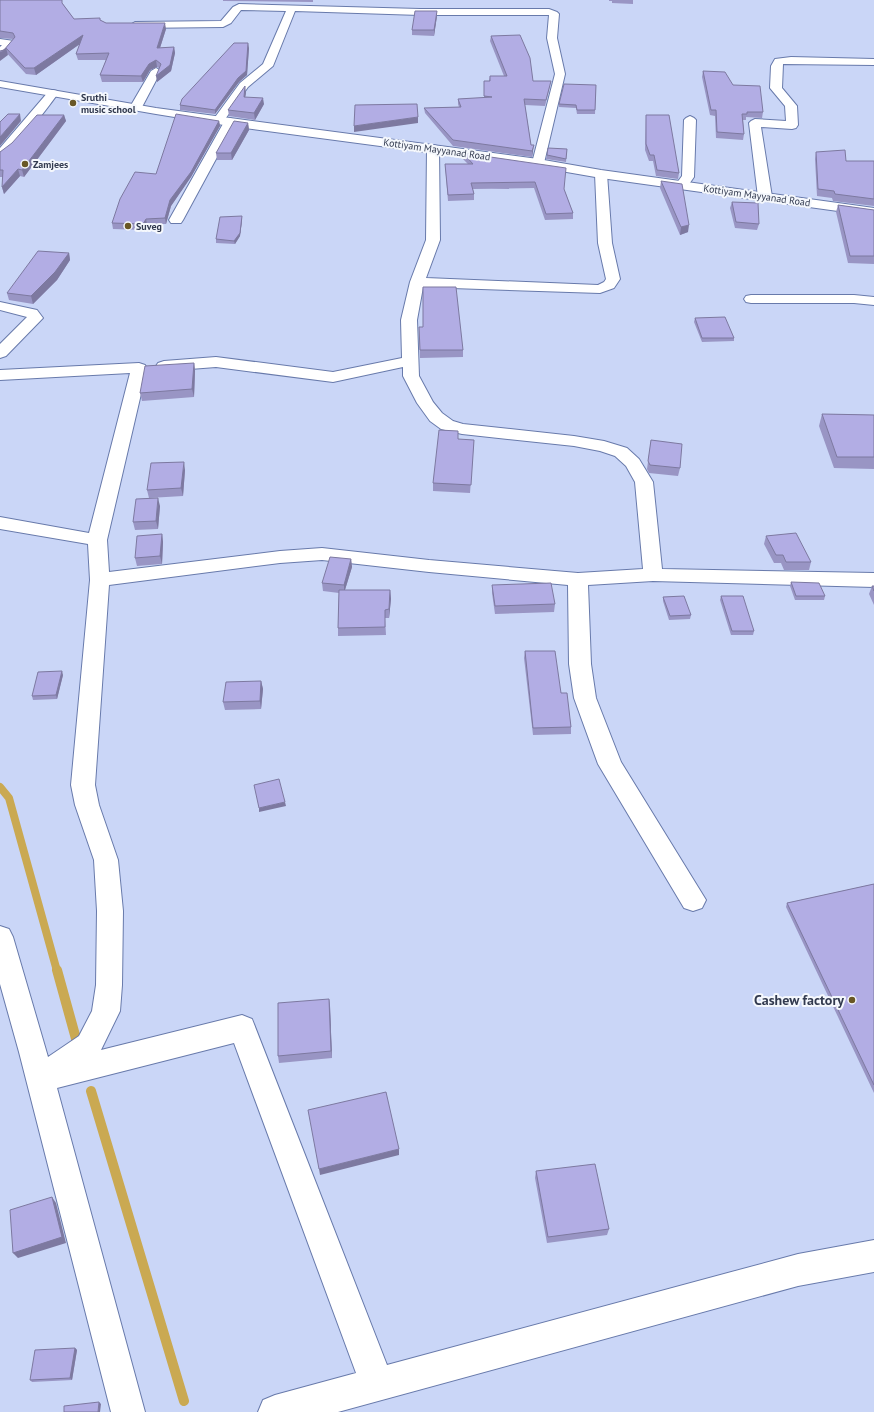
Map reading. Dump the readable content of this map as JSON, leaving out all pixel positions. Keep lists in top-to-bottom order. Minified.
{"streets":{"street":["Kottiyam Mayyanad Road"]},"places":["Sruthi music school","Zamjees","Suveg","Cashew factory"]}
